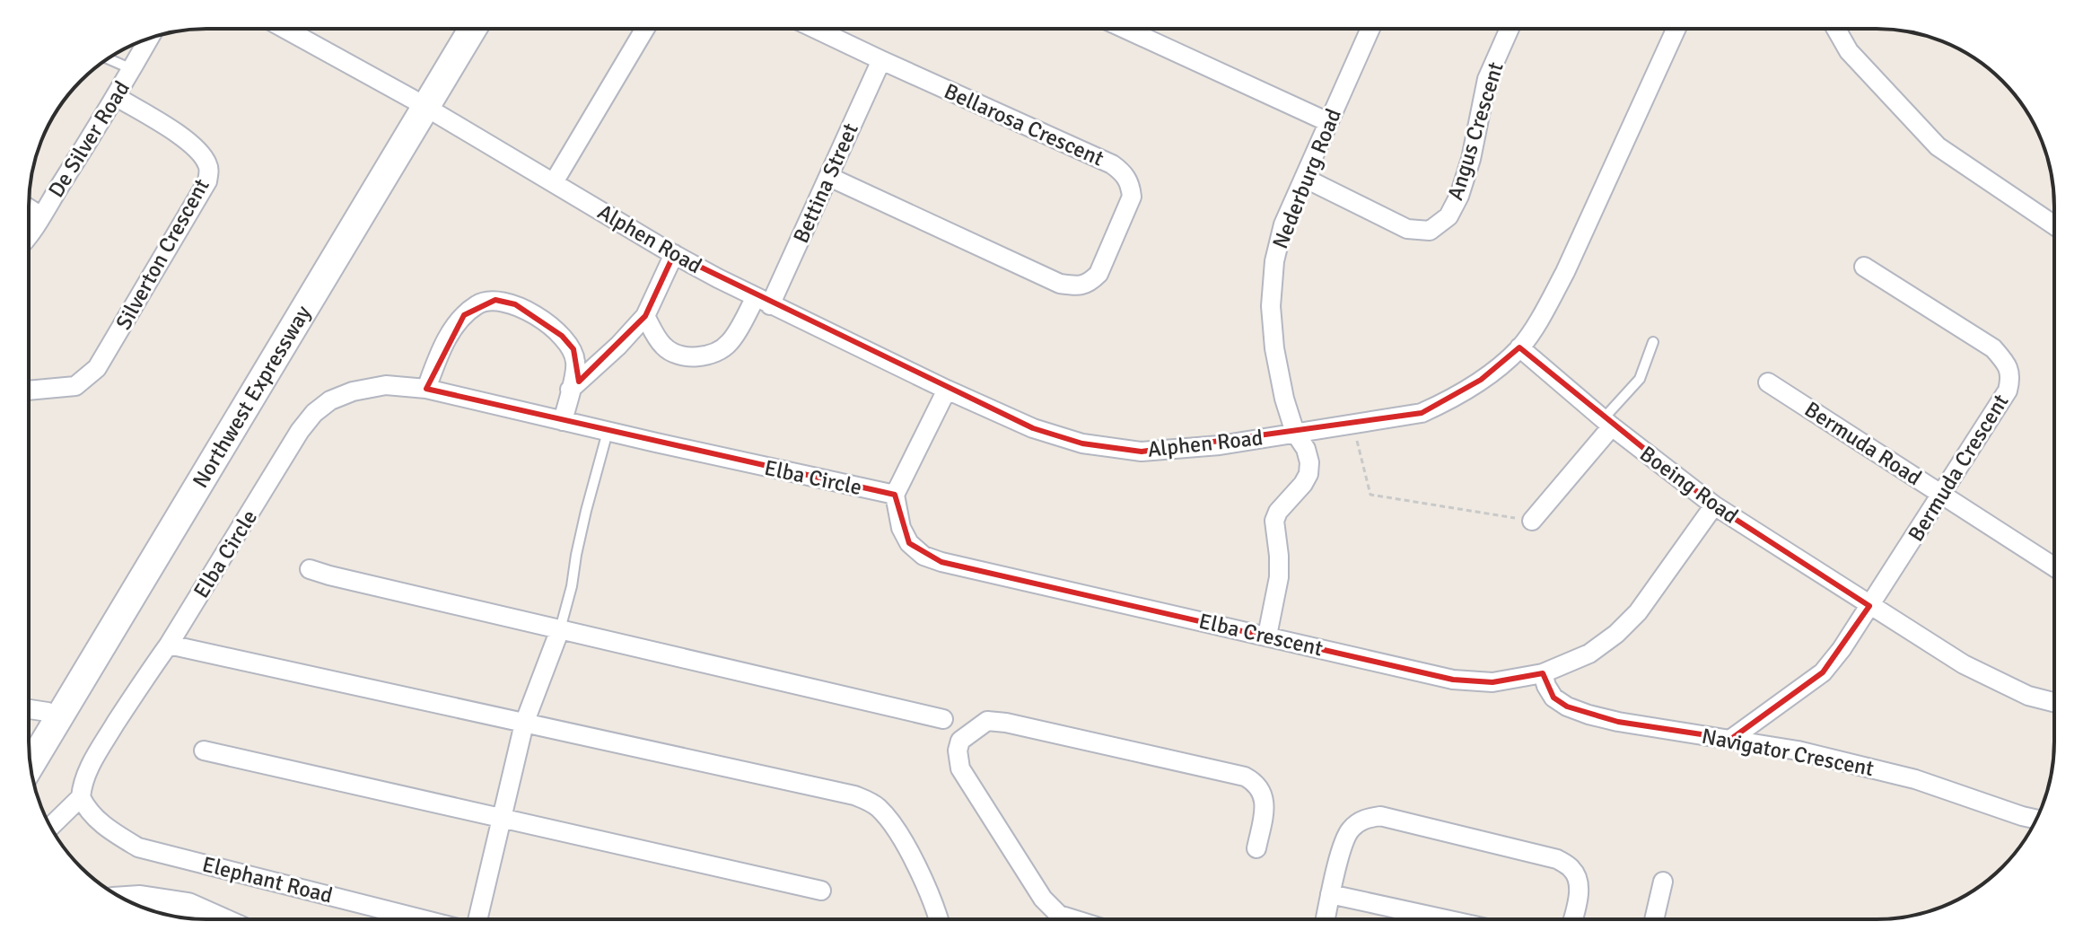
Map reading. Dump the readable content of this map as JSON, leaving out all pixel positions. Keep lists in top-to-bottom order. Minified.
{"streets":{"main road":["Northwest Expressway"],"street":["Bellarosa Crescent","Angus Crescent","De Silver Road","Nederburg Road","Bettina Street","Alphen Road","Silverton Crescent","Bermuda Road","Bermuda Crescent","Elba Circle","Boeing Road","Elba Crescent","Navigator Crescent","Elephant Road"]},"crossings":[["Bellarosa Crescent","Bettina Street"],["Angus Crescent","Nederburg Road"],["De Silver Road","Silverton Crescent"],["Nederburg Road","Alphen Road"],["Nederburg Road","Elba Crescent"],["Bettina Street","Alphen Road"],["Alphen Road","Northwest Expressway"],["Alphen Road","Boeing Road"],["Bermuda Road","Bermuda Crescent"],["Bermuda Crescent","Boeing Road"],["Bermuda Crescent","Navigator Crescent"],["Elba Circle","Elba Crescent"],["Elba Circle","Elephant Road"],["Boeing Road","Elba Crescent"],["Elba Crescent","Navigator Crescent"]]}
